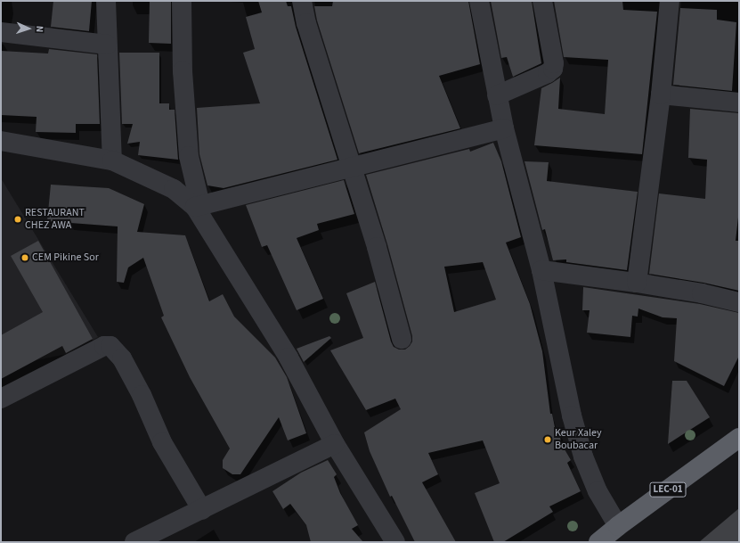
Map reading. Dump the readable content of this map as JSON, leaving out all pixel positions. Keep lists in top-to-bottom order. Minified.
{"streets":{"highway":["LEC-01"]},"places":["RESTAURANT CHEZ AWA","CEM Pikine Sor","Keur Xaley Boubacar"],"north":"right"}
